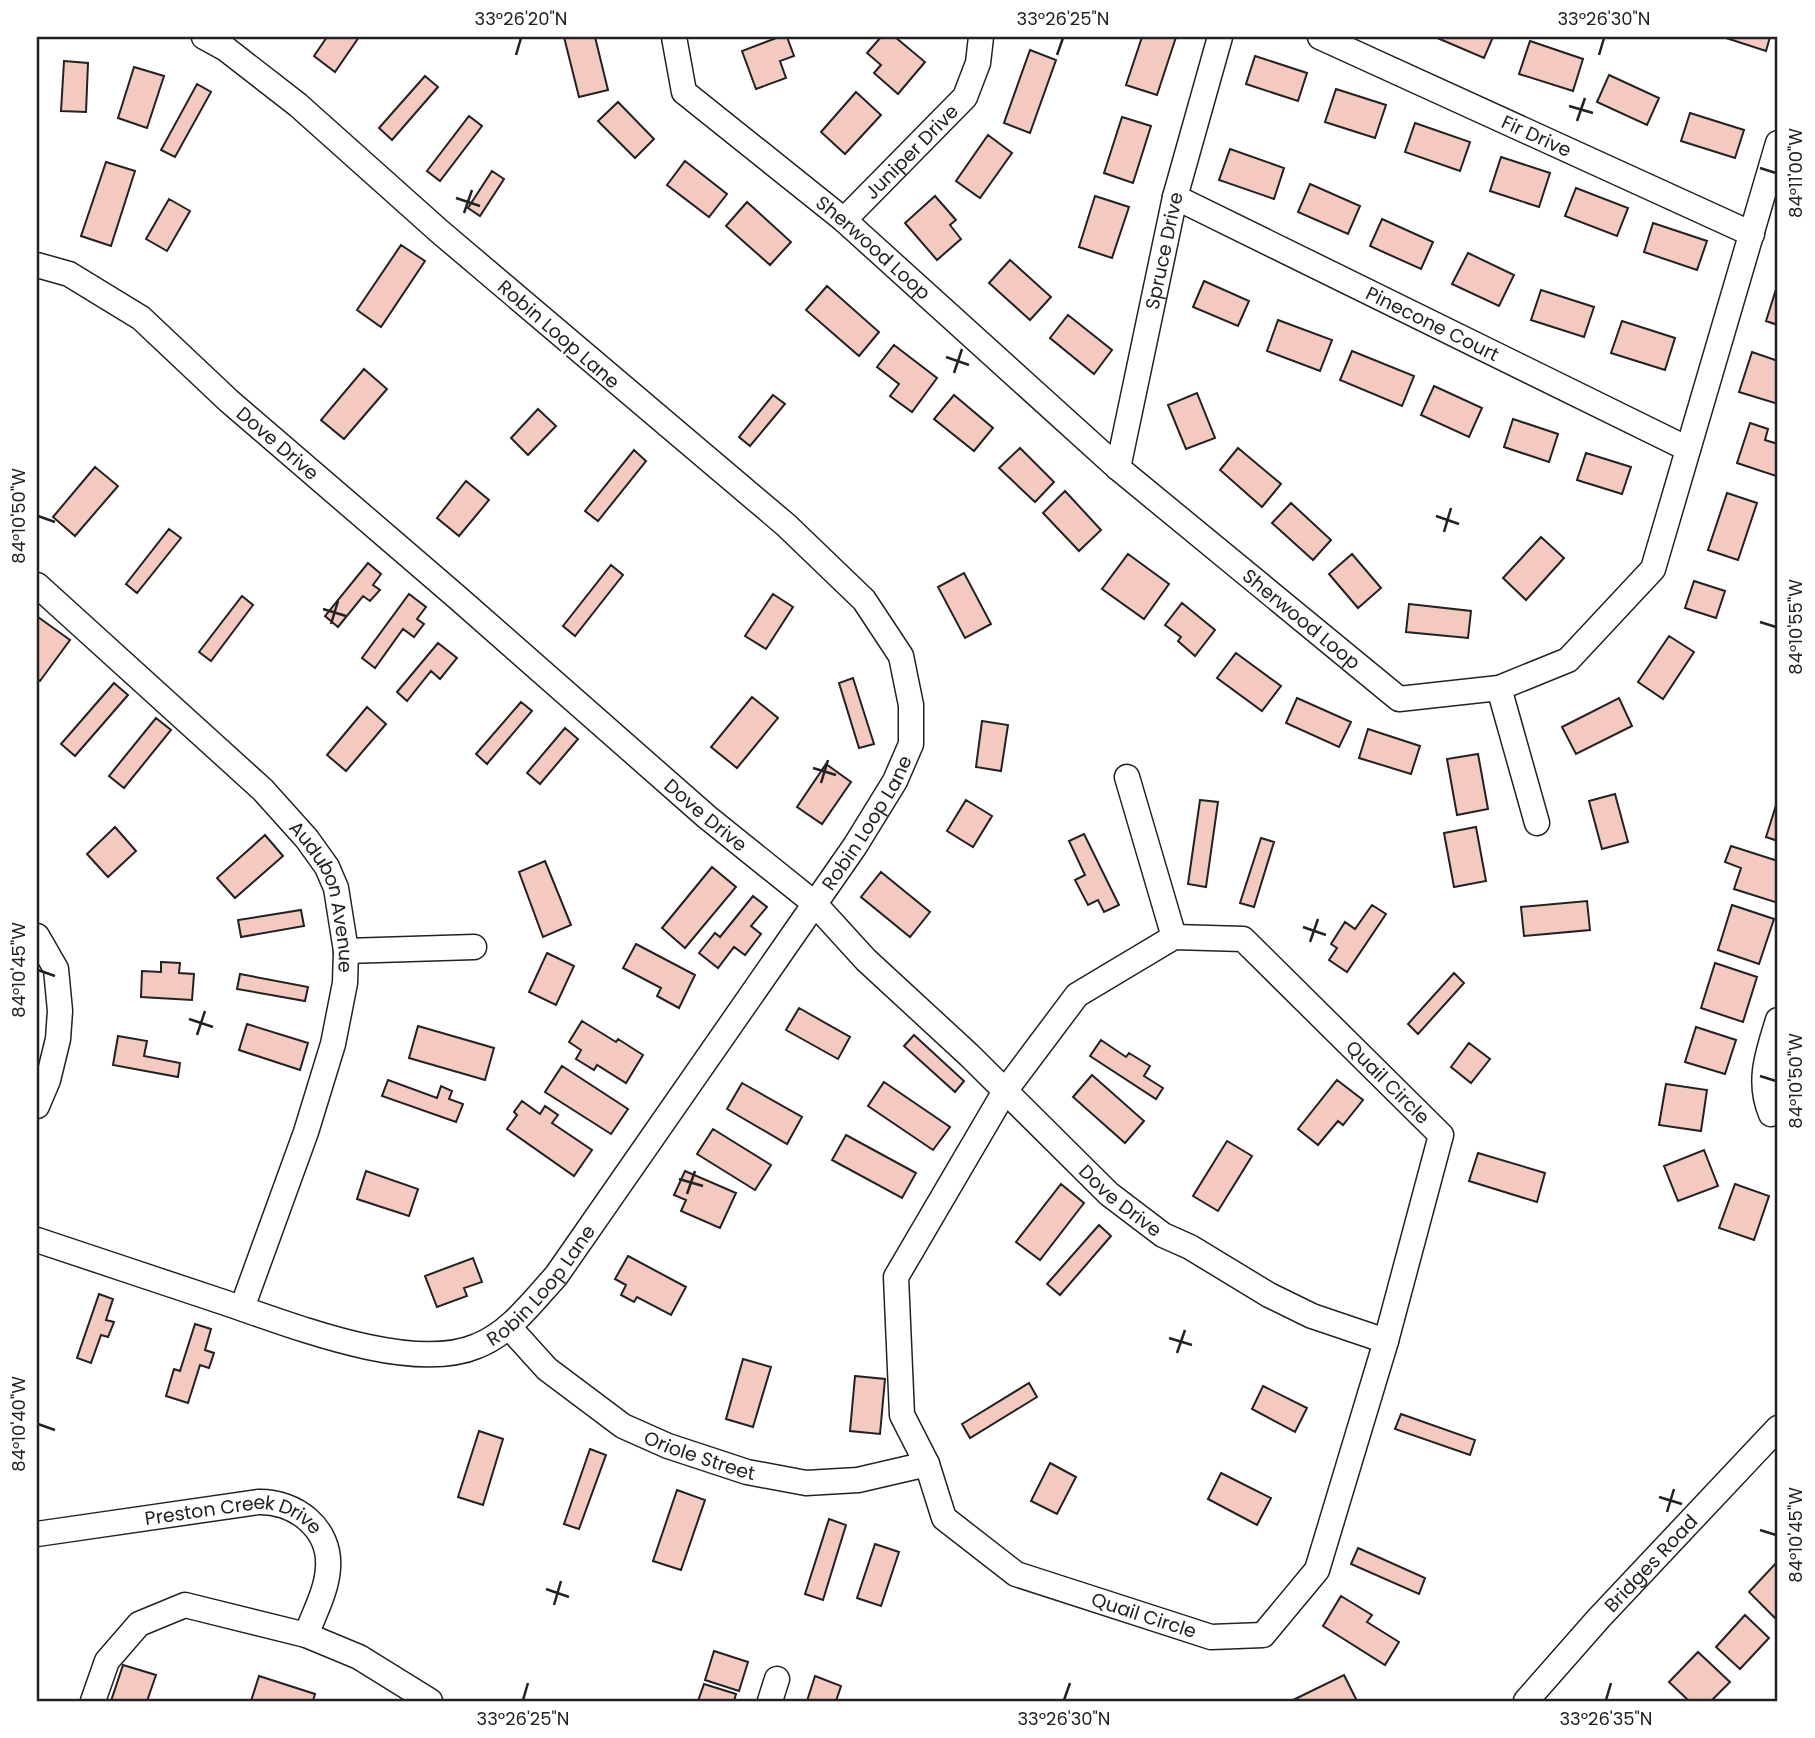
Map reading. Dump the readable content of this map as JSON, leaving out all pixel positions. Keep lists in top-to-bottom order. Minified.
{"streets":{"street":["Fir Drive","Juniper Drive","Sherwood Loop","Spruce Drive","Pinecone Court","Robin Loop Lane","Dove Drive","Audubon Avenue","Quail Circle","Oriole Street","Preston Creek Drive","Bridges Road"]},"crossings":[["Fir Drive","Sherwood Loop"],["Juniper Drive","Sherwood Loop"],["Sherwood Loop","Spruce Drive"],["Sherwood Loop","Pinecone Court"],["Spruce Drive","Pinecone Court"],["Robin Loop Lane","Dove Drive"],["Robin Loop Lane","Audubon Avenue"],["Robin Loop Lane","Oriole Street"],["Dove Drive","Quail Circle"],["Quail Circle","Oriole Street"]],"coordinates":["33°26'20\"N","33°26'25\"N","33°26'30\"N","84°11'00\"W","84°10'50\"W","84°10'55\"W","84°10'45\"W","84°10'40\"W","33°26'35\"N"]}
